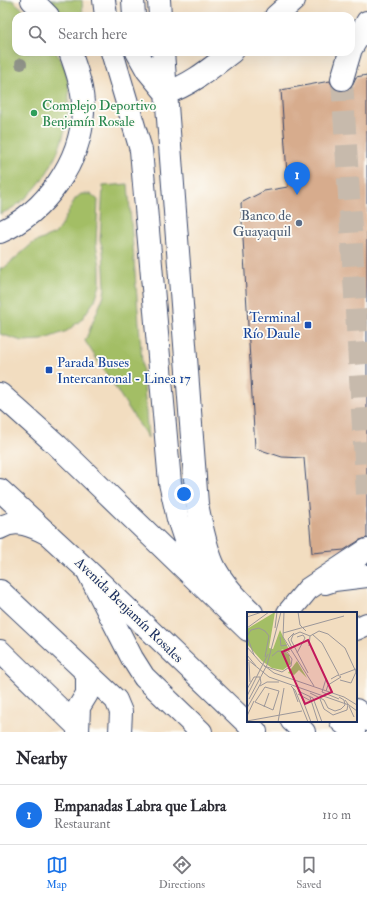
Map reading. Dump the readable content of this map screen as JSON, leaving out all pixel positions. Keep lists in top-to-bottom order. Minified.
{"streets":{"main road":["Avenida Benjamín Rosales"]},"places":{"other":["Complejo Deportivo Benjamín Rosale","Banco de Guayaquil"],"transit":["Terminal Río Daule","Parada Buses Intercantonal - Linea 17"]},"page":{"search":"Search here","pins":"1","heading":"Nearby","list":[{"mark":"1","name":"Empanadas Labra que Labra","note":"Restaurant","value":"110 m"}],"nav":["Map","Directions","Saved"]}}
